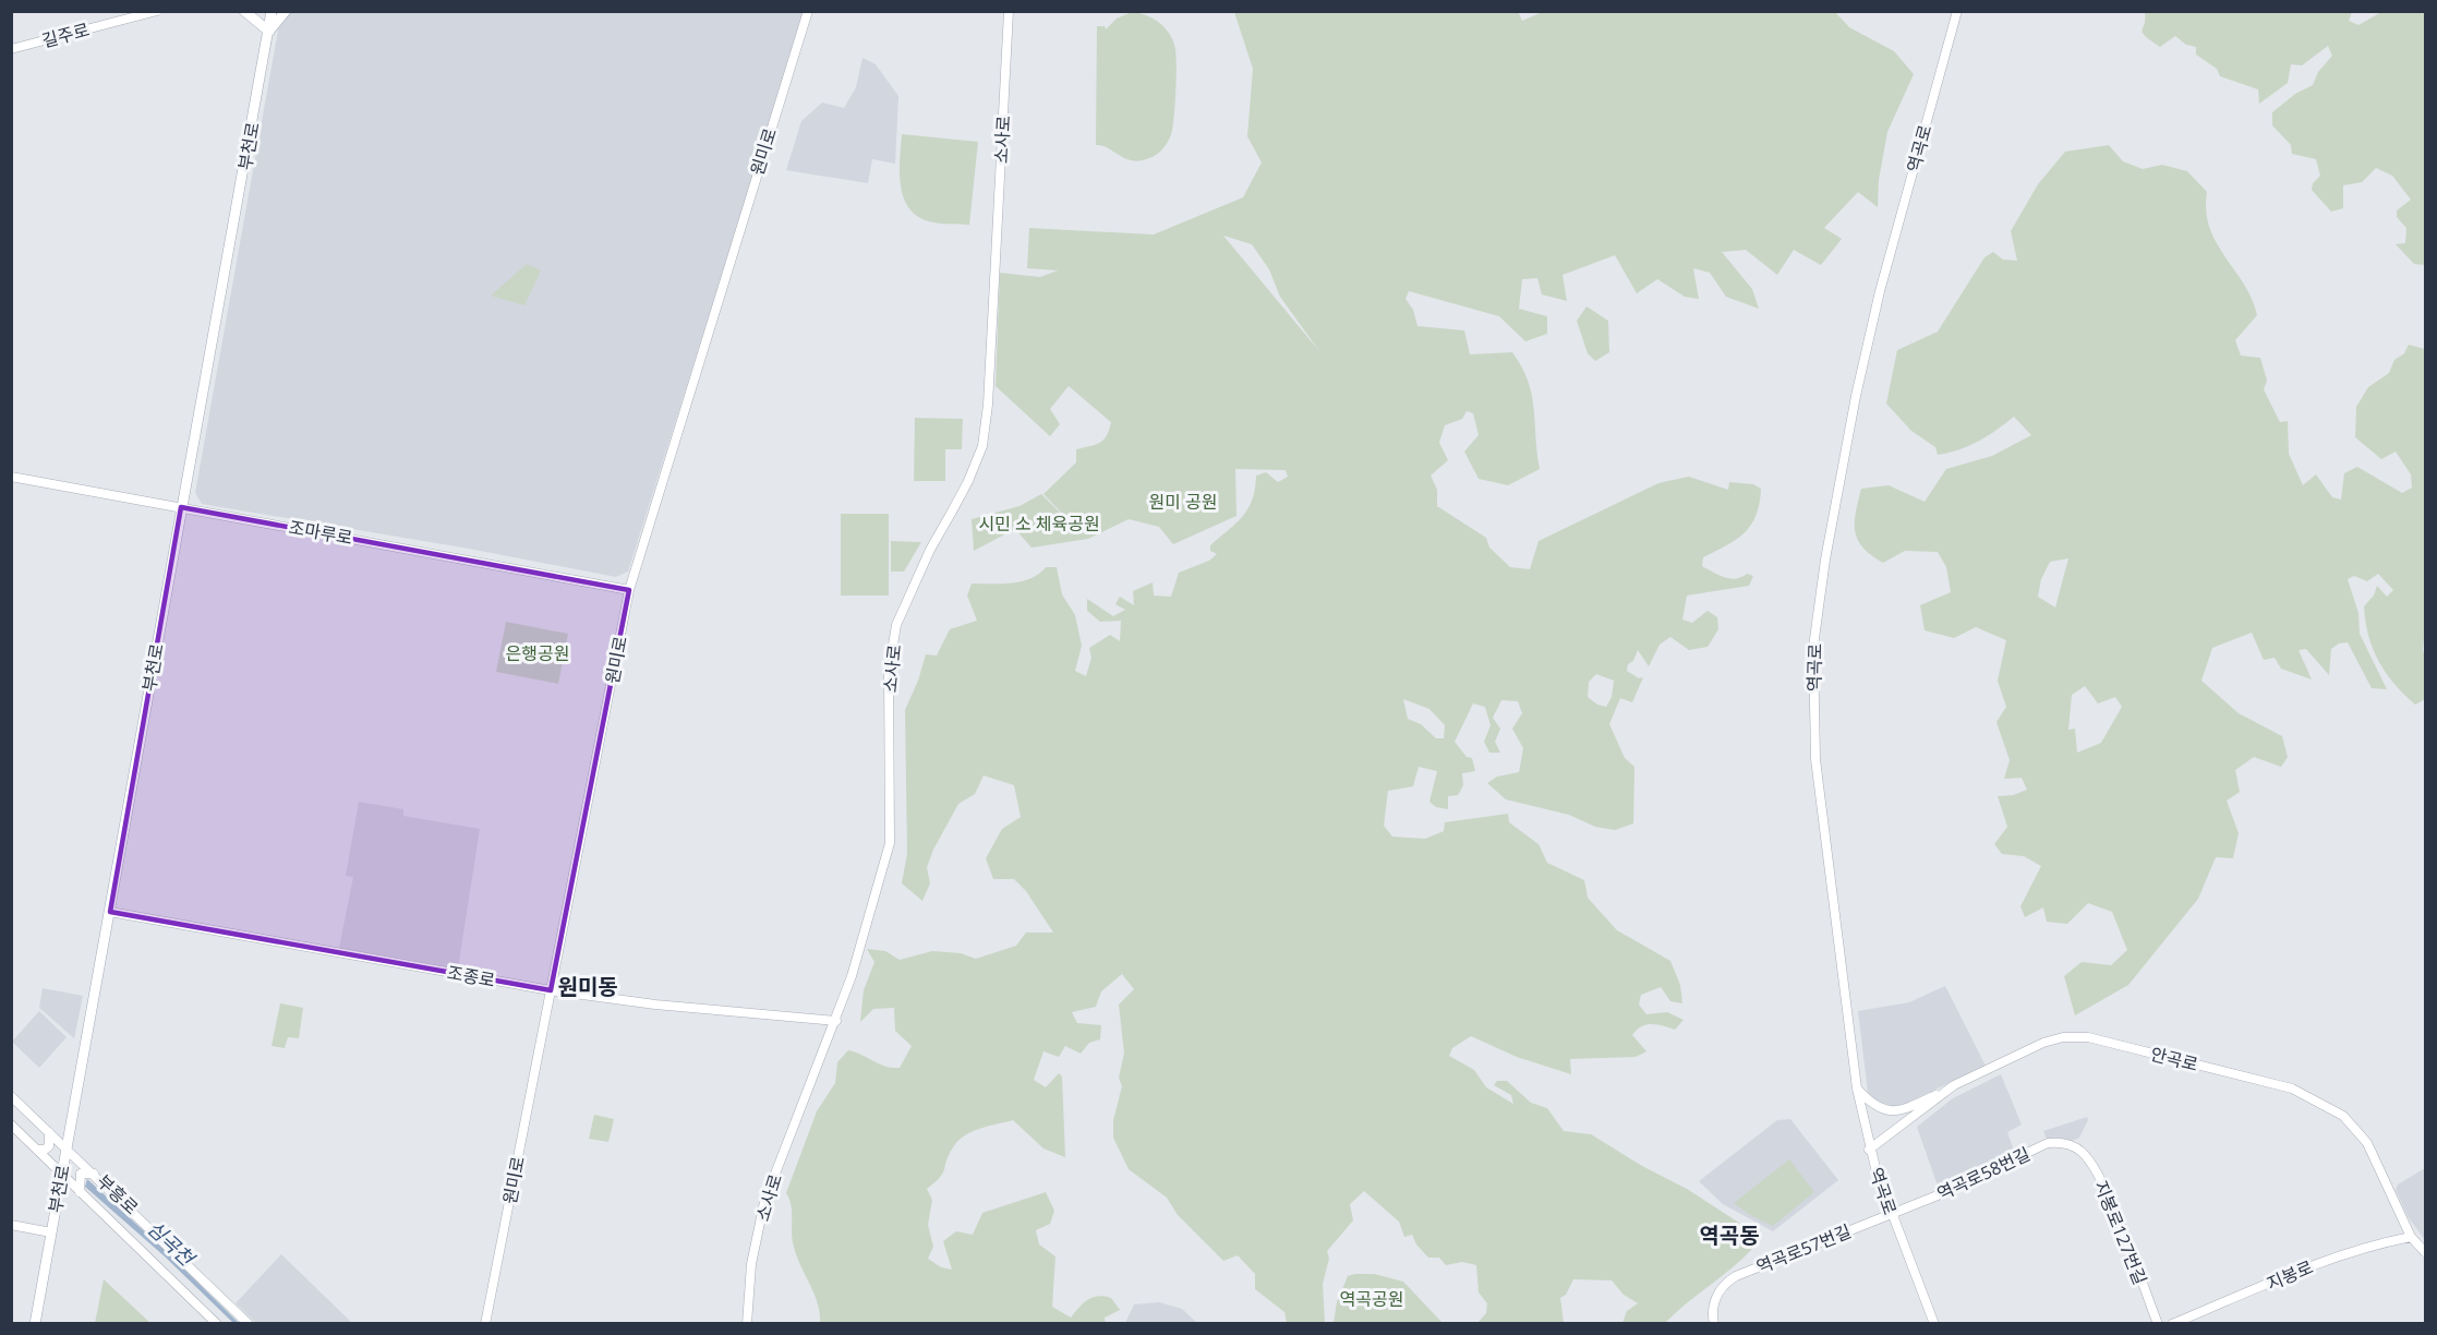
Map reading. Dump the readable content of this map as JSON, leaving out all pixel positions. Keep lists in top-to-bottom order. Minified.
{"streets":{"main road":["부천로"],"street":["길주로","소사로","역곡로","원미로","조마루로","조종로","안곡로","역곡로58번길","부흥로","지봉로127번길","역곡로57번길","지봉로"]},"crossings":[["소사로","조종로"],["부천로","조마루로"],["부천로","조종로"],["부천로","부흥로"],["역곡로","안곡로"],["역곡로","역곡로58번길"],["역곡로","역곡로57번길"],["원미로","조마루로"],["원미로","조종로"],["안곡로","지봉로"],["역곡로58번길","지봉로127번길"],["역곡로58번길","역곡로57번길"]],"districts":["원미동","역곡동"],"water":["심곡천"],"parks":["원미 공원","시민 소 체육공원","은행공원","역곡공원"]}
